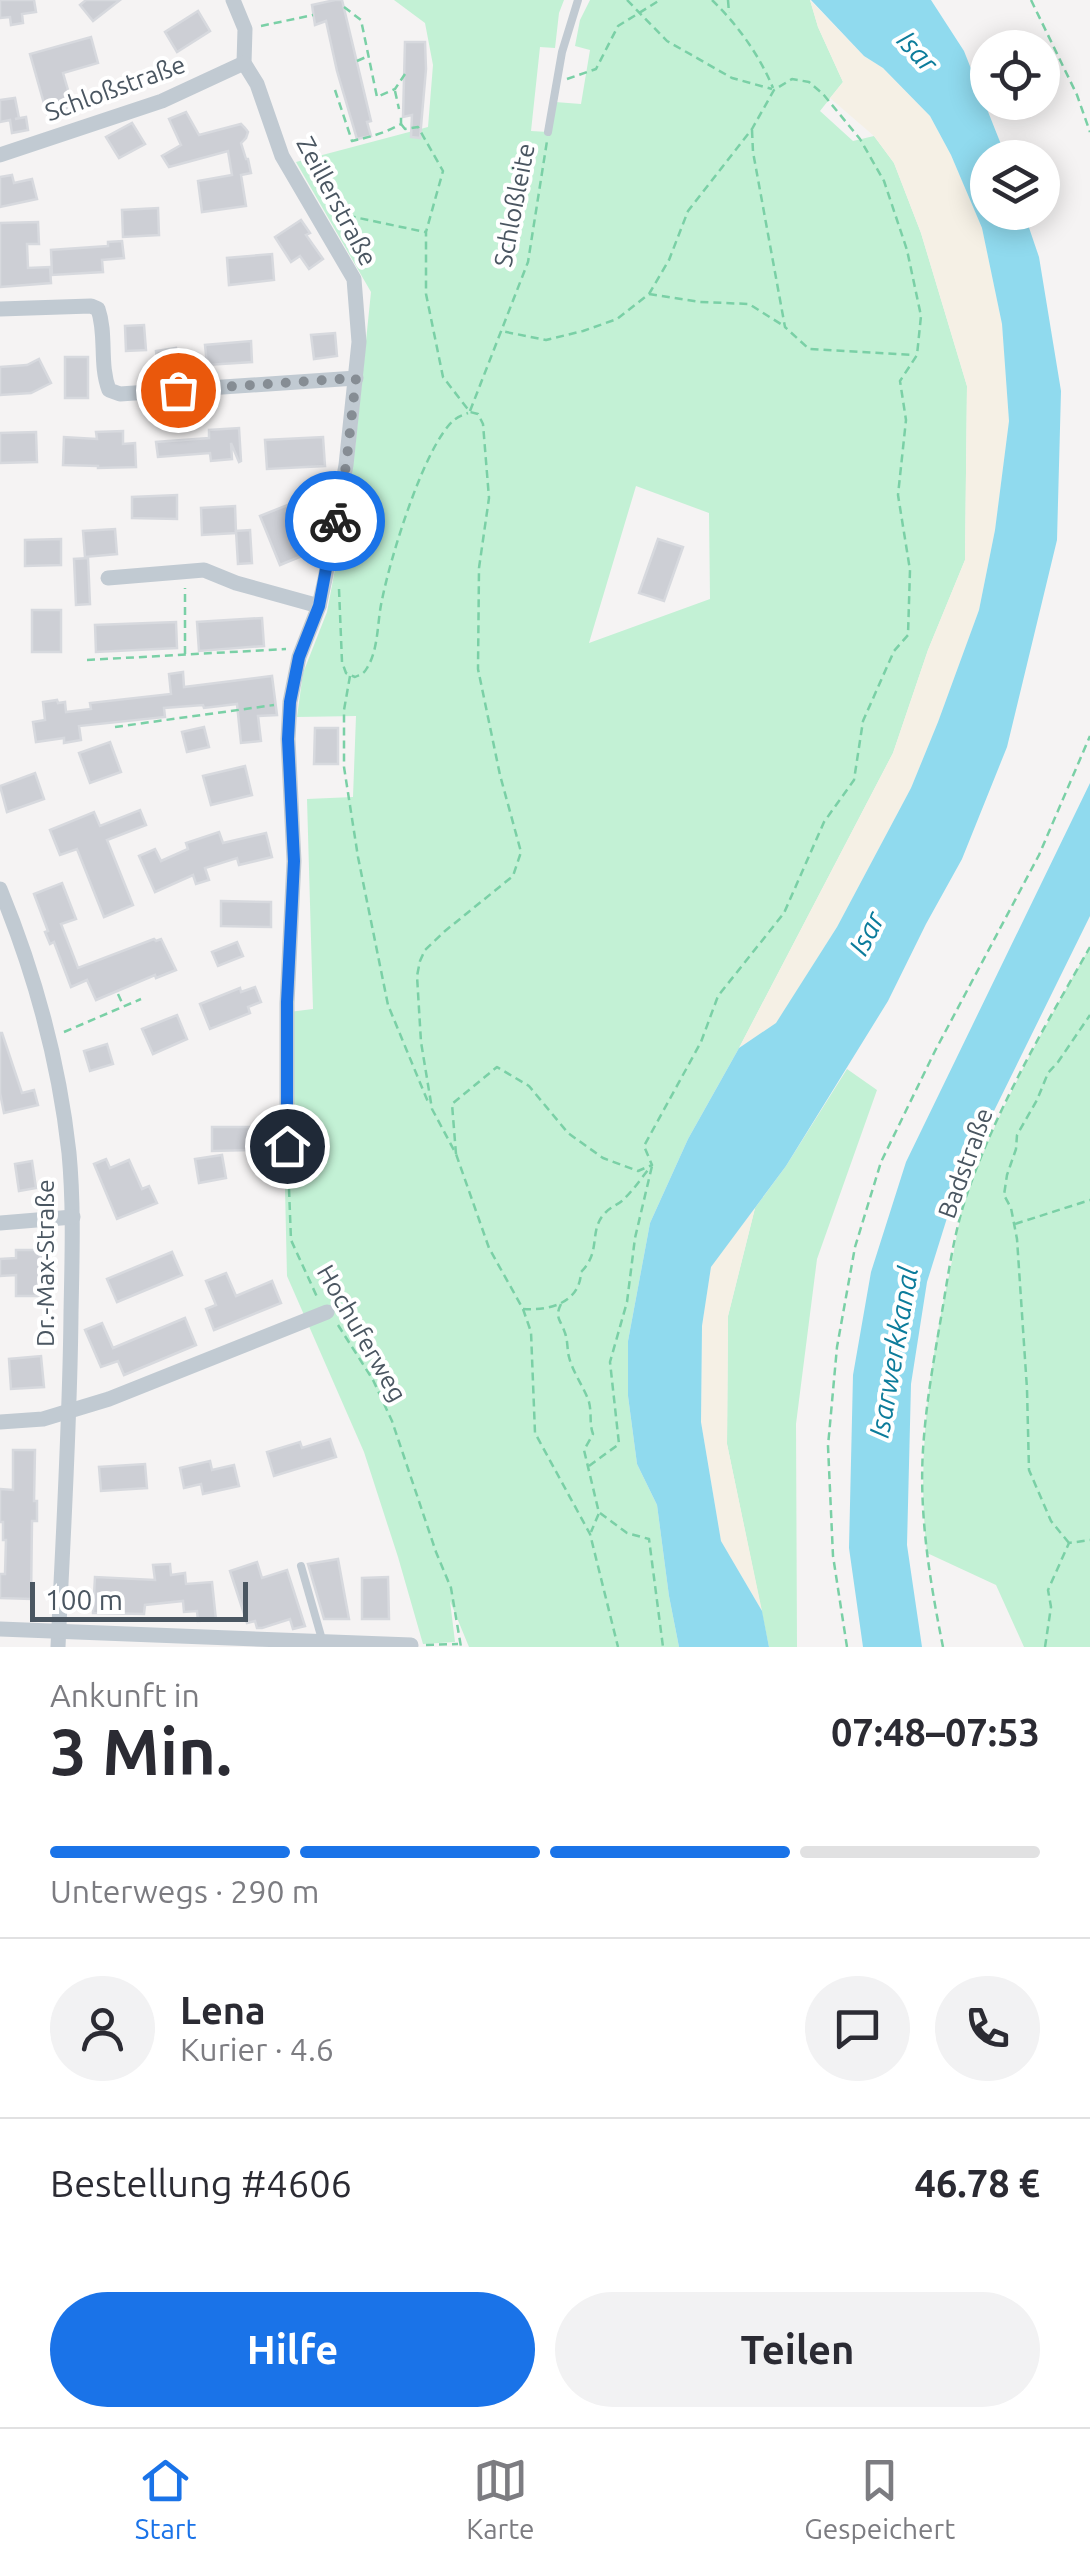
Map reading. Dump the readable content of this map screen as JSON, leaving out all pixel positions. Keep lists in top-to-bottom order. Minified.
{"streets":{"street":["Schloßstraße","Zeillerstraße","Dr.-Max-Straße"],"lane":["Schloßleite"],"path":["Badstraße","Hochuferweg"]},"crossings":[["Schloßstraße","Zeillerstraße"],["Zeillerstraße","Hochuferweg"]],"water":["Isar","Isarwerkkanal"],"scale_bar":"100 m","page":{"scale":"100 m","heading":["3 Min.","Ankunft in","07:48–07:53"],"panel":["Lena","Kurier · 4.6","Bestellung #4606","46.78 €"],"bar":"Unterwegs · 290 m","buttons":["Hilfe","Teilen"],"tabs":["Start","Karte","Gespeichert"]}}
